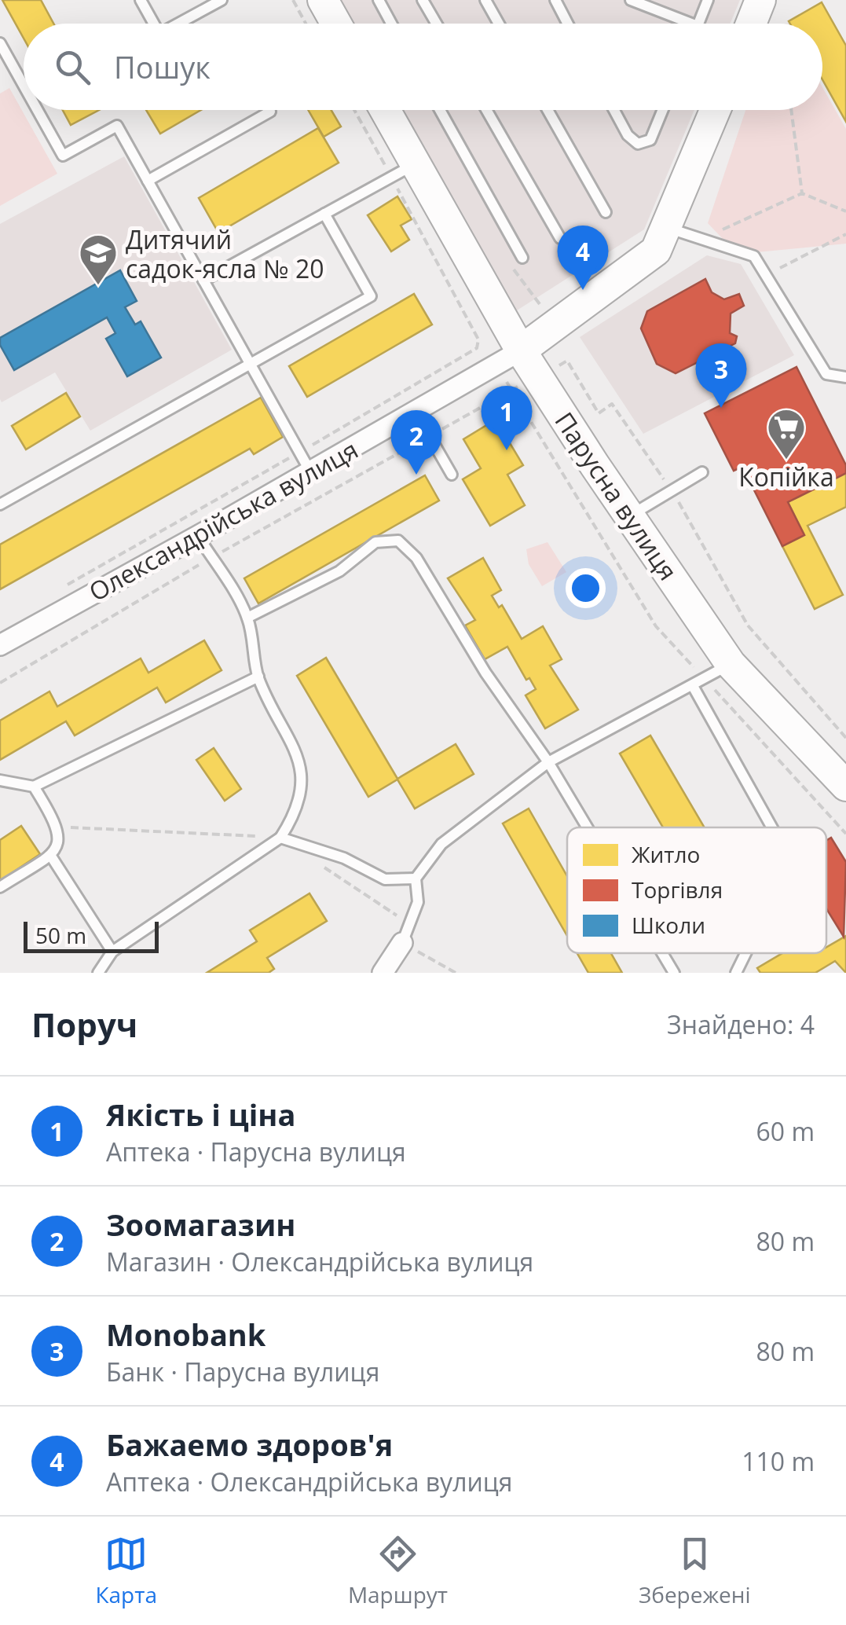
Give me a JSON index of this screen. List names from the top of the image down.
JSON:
{
  "streets": {
    "street": ["Парусна вулиця", "Олександрійська вулиця"]
  },
  "crossings": [
    ["Парусна вулиця", "Олександрійська вулиця"]
  ],
  "places": {
    "school or university": ["Дитячий садок-ясла № 20"],
    "supermarket": ["Копійка"]
  },
  "legend": ["Житло", "Торгівля", "Школи"],
  "scale_bar": "50 m",
  "page": {
    "search": "Пошук",
    "pins": [
      "4",
      "3",
      "1",
      "2"
    ],
    "scale": "50 m",
    "heading": ["Поруч", "Знайдено: 4"],
    "list": [
      {
        "mark": "1",
        "name": "Якість і ціна",
        "note": "Аптека · Парусна вулиця",
        "value": "60 m"
      },
      {
        "mark": "2",
        "name": "Зоомагазин",
        "note": "Магазин · Олександрійська вулиця",
        "value": "80 m"
      },
      {
        "mark": "3",
        "name": "Monobank",
        "note": "Банк · Парусна вулиця",
        "value": "80 m"
      },
      {
        "mark": "4",
        "name": "Бажаемо здоров'я",
        "note": "Аптека · Олександрійська вулиця",
        "value": "110 m"
      }
    ],
    "nav": ["Карта", "Маршрут", "Збережені"]
  }
}
